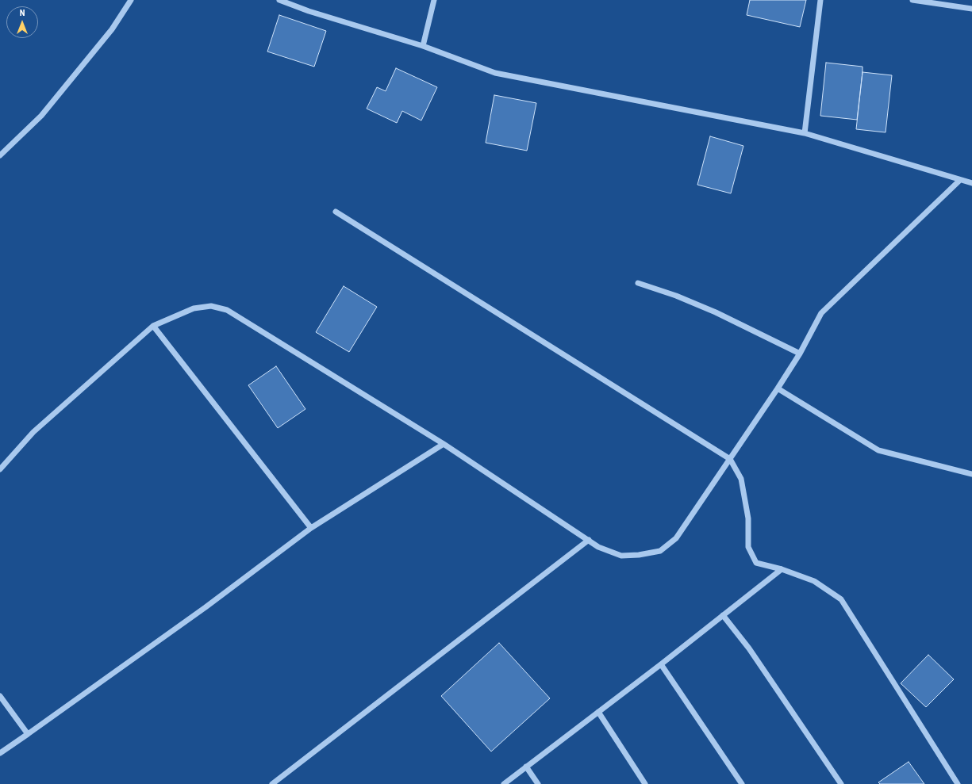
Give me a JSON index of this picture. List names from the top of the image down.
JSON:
{
  "north": "top"
}
